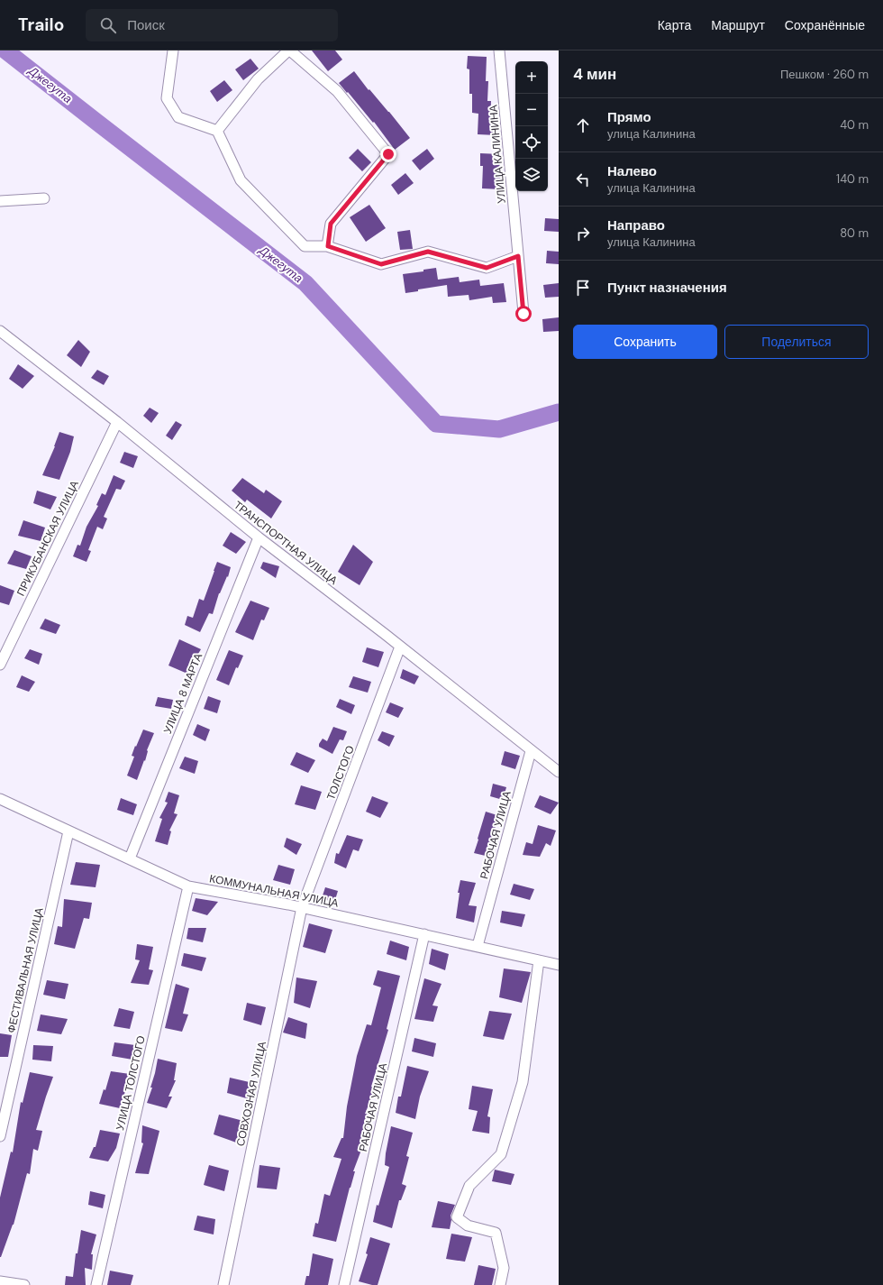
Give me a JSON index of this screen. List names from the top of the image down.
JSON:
{
  "streets": {
    "street": [
      "УЛИЦА КАЛИНИНА",
      "ПРИКУБАНСКАЯ УЛИЦА",
      "ТРАНСПОРТНАЯ УЛИЦА",
      "УЛИЦА 8 МАРТА",
      "ТОЛСТОГО",
      "РАБОЧАЯ УЛИЦА",
      "КОММУНАЛЬНАЯ УЛИЦА",
      "ФЕСТИВАЛЬНАЯ УЛИЦА",
      "УЛИЦА ТОЛСТОГО",
      "СОВХОЗНАЯ УЛИЦА"
    ]
  },
  "crossings": [
    ["ПРИКУБАНСКАЯ УЛИЦА", "ТРАНСПОРТНАЯ УЛИЦА"],
    ["ТРАНСПОРТНАЯ УЛИЦА", "УЛИЦА 8 МАРТА"],
    ["ТРАНСПОРТНАЯ УЛИЦА", "ТОЛСТОГО"],
    ["ТРАНСПОРТНАЯ УЛИЦА", "РАБОЧАЯ УЛИЦА"],
    ["УЛИЦА 8 МАРТА", "КОММУНАЛЬНАЯ УЛИЦА"],
    ["ТОЛСТОГО", "КОММУНАЛЬНАЯ УЛИЦА"],
    ["ТОЛСТОГО", "СОВХОЗНАЯ УЛИЦА"],
    ["РАБОЧАЯ УЛИЦА", "КОММУНАЛЬНАЯ УЛИЦА"],
    ["КОММУНАЛЬНАЯ УЛИЦА", "ФЕСТИВАЛЬНАЯ УЛИЦА"],
    ["КОММУНАЛЬНАЯ УЛИЦА", "УЛИЦА ТОЛСТОГО"],
    ["КОММУНАЛЬНАЯ УЛИЦА", "СОВХОЗНАЯ УЛИЦА"]
  ],
  "water": ["Джегута"],
  "page": {
    "header": "Trailo",
    "search": "Поиск",
    "nav": ["Карта", "Маршрут", "Сохранённые"],
    "heading": ["4 мин", "Пешком · 260 m"],
    "map_buttons": ["+", "−"],
    "list": [
      ["Прямо", "улица Калинина", "40 m"],
      ["Налево", "улица Калинина", "140 m"],
      ["Направо", "улица Калинина", "80 m"],
      "Пункт назначения"
    ],
    "buttons": ["Сохранить", "Поделиться"]
  }
}
